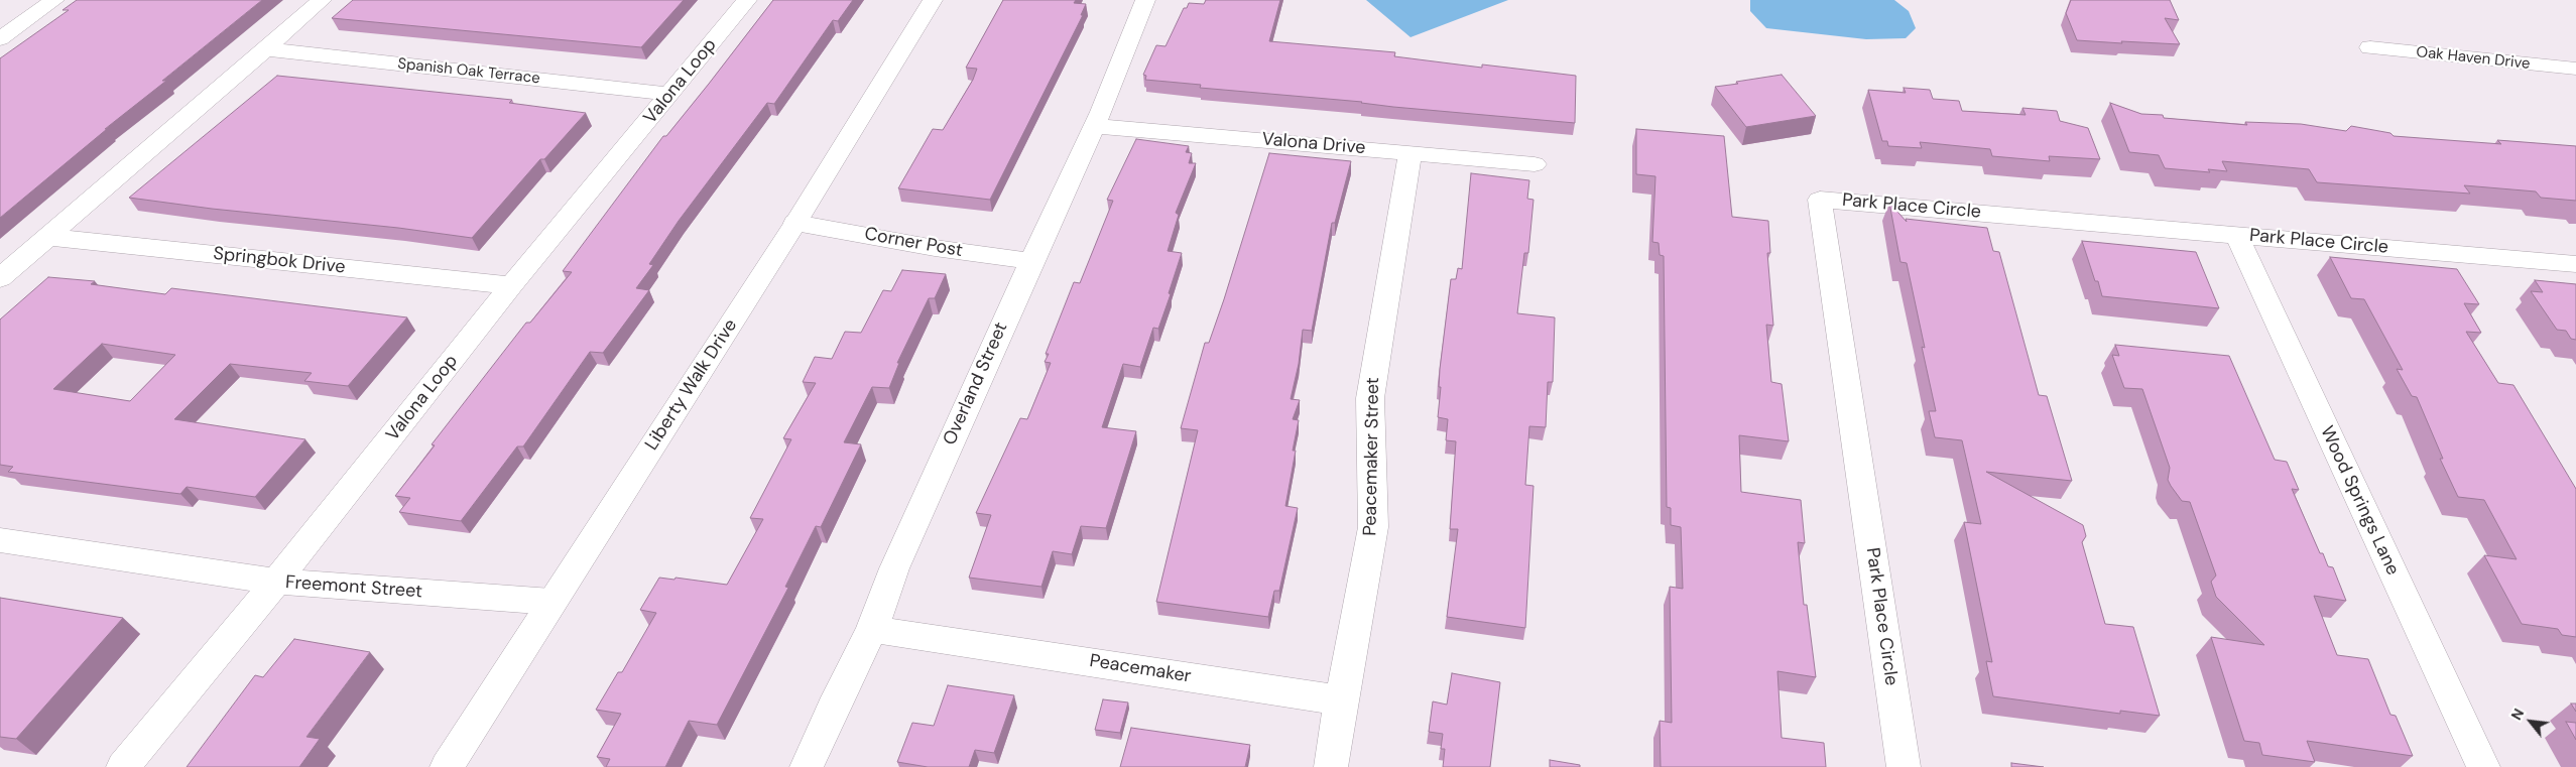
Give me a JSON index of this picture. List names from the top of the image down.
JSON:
{
  "streets": {
    "street": [
      "Oak Haven Drive",
      "Spanish Oak Terrace",
      "Valona Loop",
      "Valona Drive",
      "Park Place Circle",
      "Corner Post",
      "Springbok Drive",
      "Overland Street",
      "Liberty Walk Drive",
      "Peacemaker Street",
      "Wood Springs Lane",
      "Freemont Street",
      "Peacemaker"
    ]
  },
  "crossings": [
    ["Spanish Oak Terrace", "Valona Loop"],
    ["Valona Loop", "Springbok Drive"],
    ["Valona Loop", "Freemont Street"],
    ["Valona Drive", "Overland Street"],
    ["Valona Drive", "Peacemaker Street"],
    ["Park Place Circle", "Wood Springs Lane"],
    ["Corner Post", "Overland Street"],
    ["Corner Post", "Liberty Walk Drive"],
    ["Overland Street", "Peacemaker"],
    ["Liberty Walk Drive", "Freemont Street"],
    ["Peacemaker Street", "Peacemaker"]
  ],
  "north": "top left"
}
